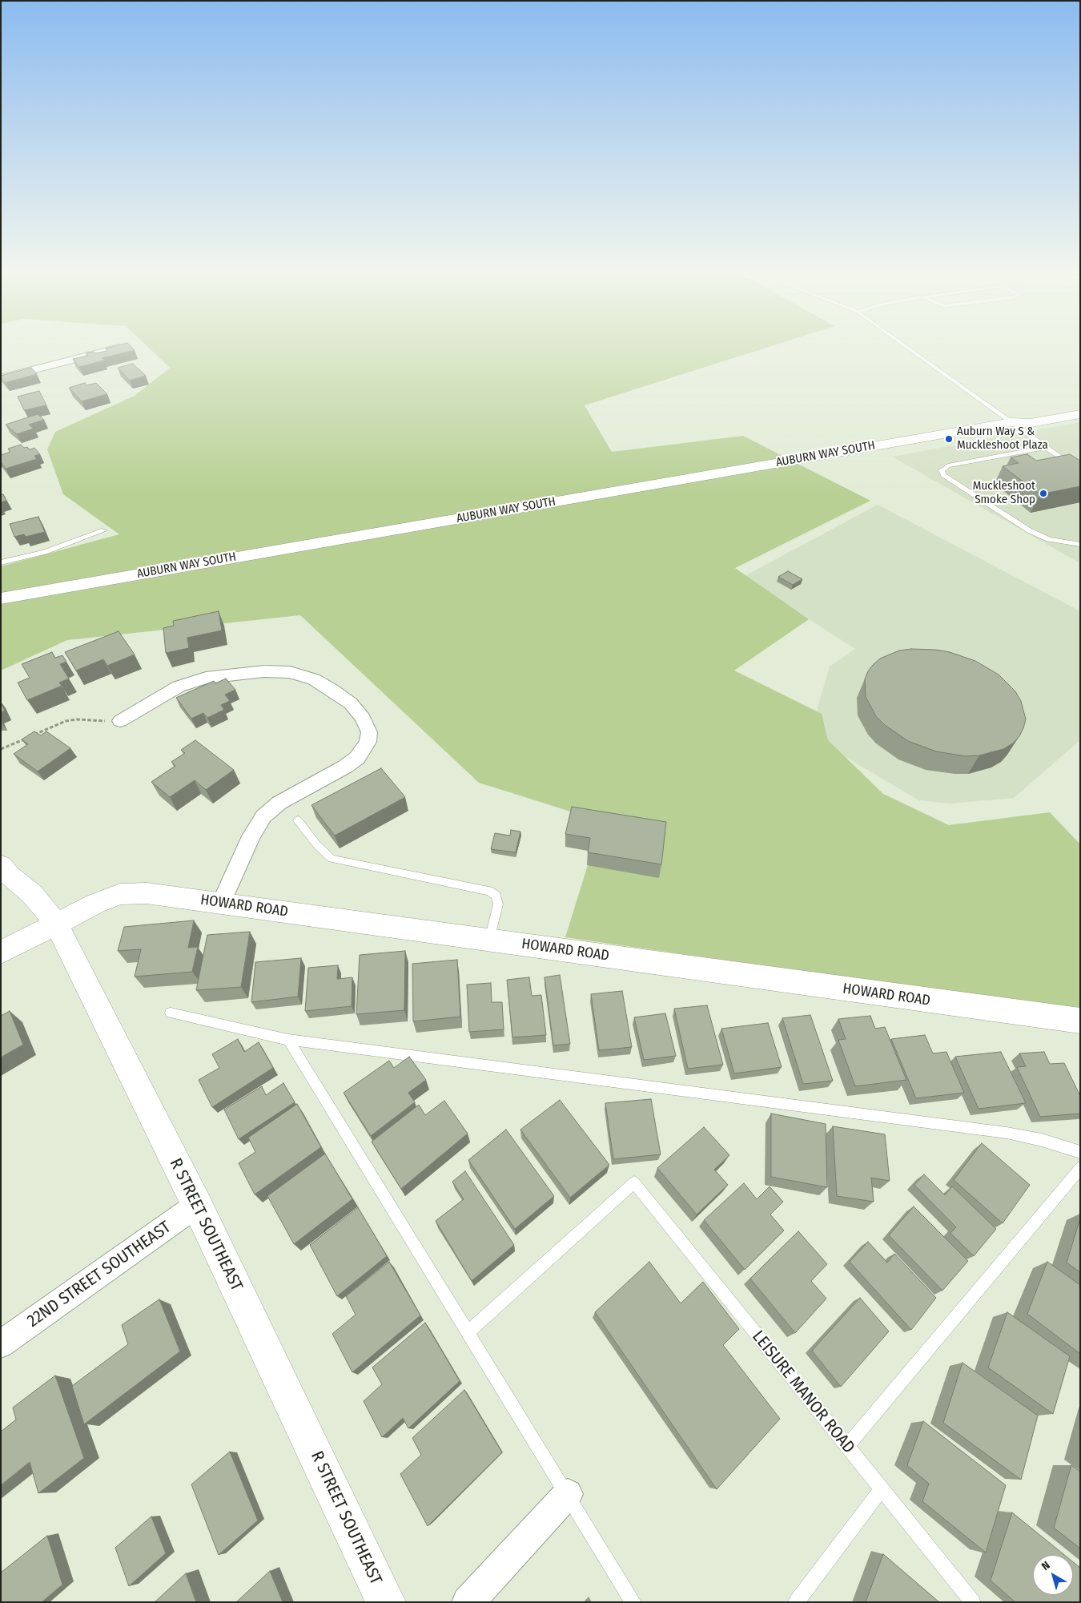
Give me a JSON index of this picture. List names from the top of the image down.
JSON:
{
  "streets": {
    "main road": ["AUBURN WAY SOUTH", "HOWARD ROAD", "R STREET SOUTHEAST"],
    "street": ["22ND STREET SOUTHEAST"],
    "lane": ["LEISURE MANOR ROAD"]
  },
  "crossings": [
    ["HOWARD ROAD", "R STREET SOUTHEAST"],
    ["R STREET SOUTHEAST", "22ND STREET SOUTHEAST"]
  ],
  "places": ["Auburn Way S & Muckleshoot Plaza", "Muckleshoot Smoke Shop"],
  "north": "top left"
}
